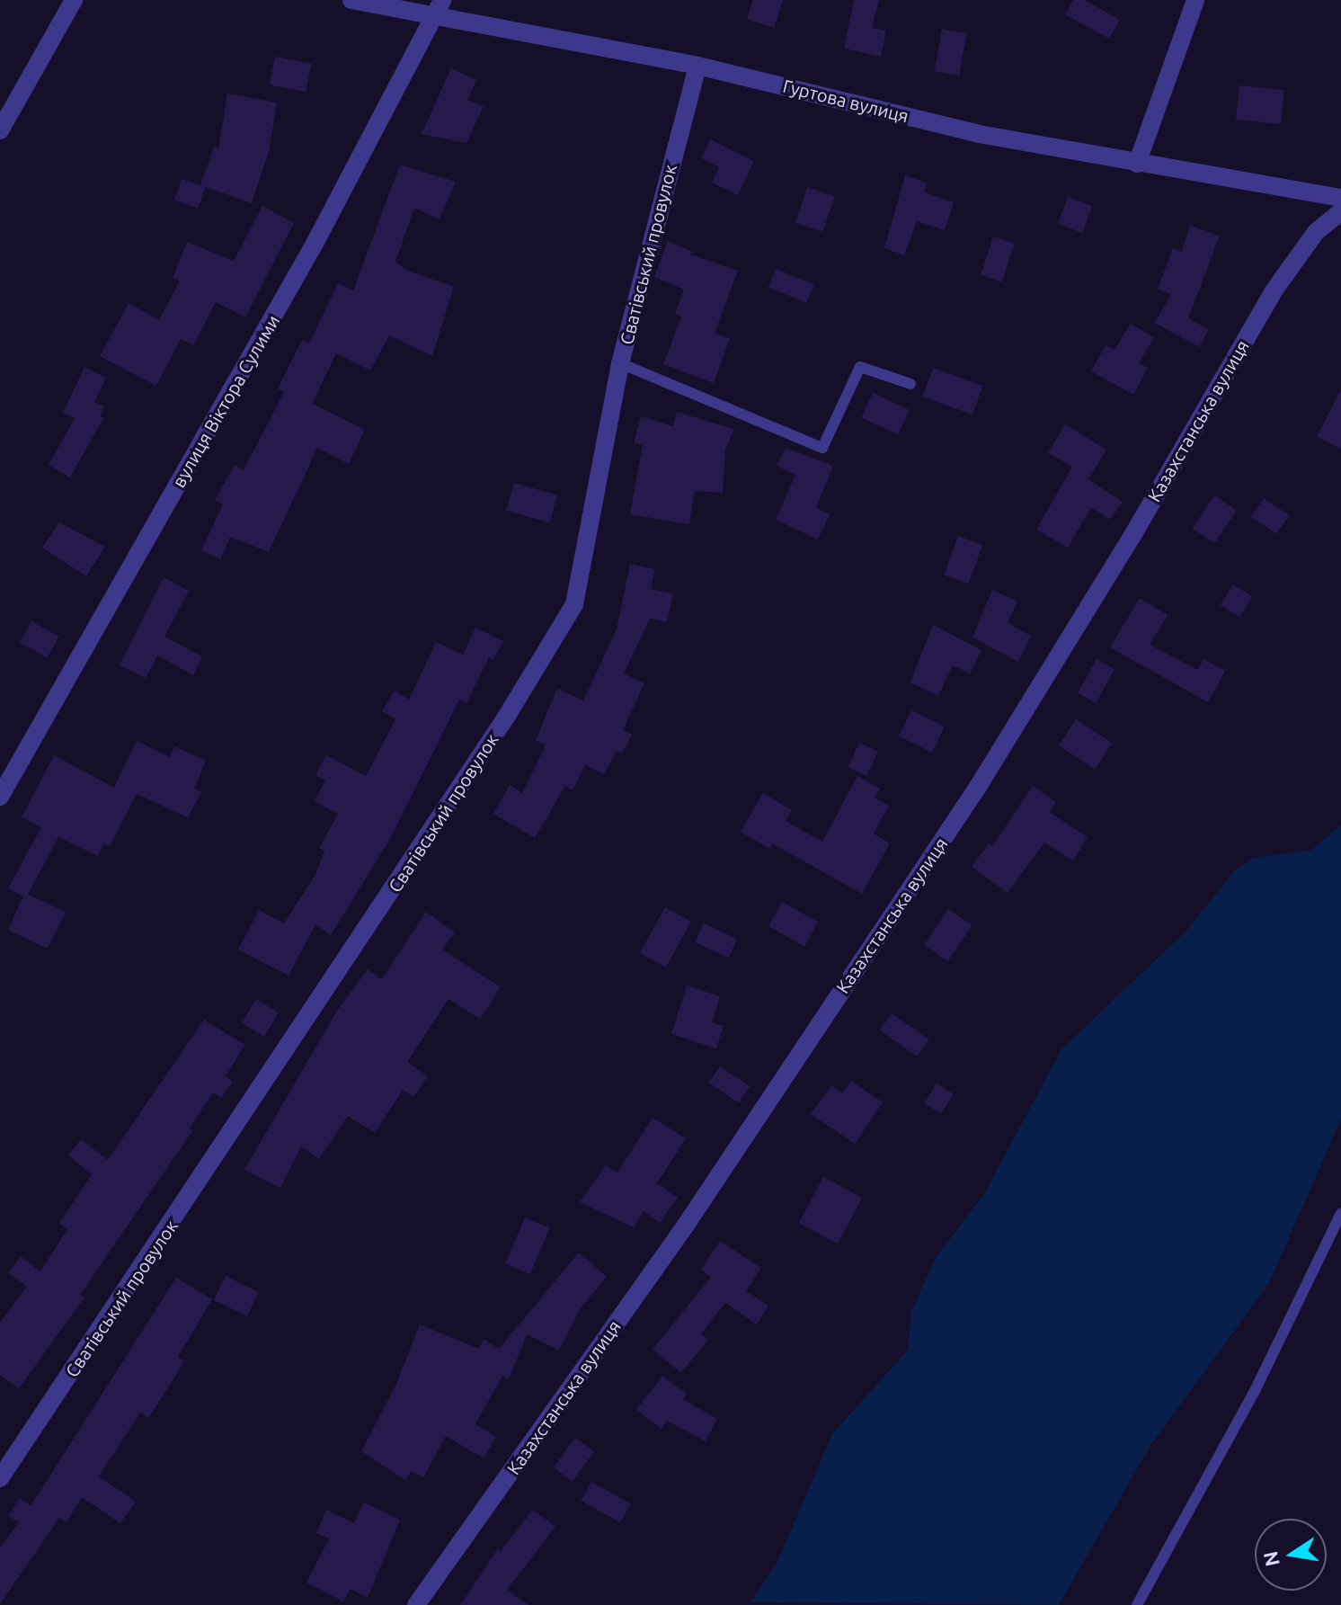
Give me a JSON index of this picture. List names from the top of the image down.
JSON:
{
  "streets": {
    "street": [
      "Гуртова вулиця",
      "Сватівський провулок",
      "вулиця Віктора Сулими",
      "Казахстанська вулиця"
    ]
  },
  "crossings": [
    ["Гуртова вулиця", "Сватівський провулок"],
    ["Гуртова вулиця", "вулиця Віктора Сулими"]
  ],
  "north": "left"
}
